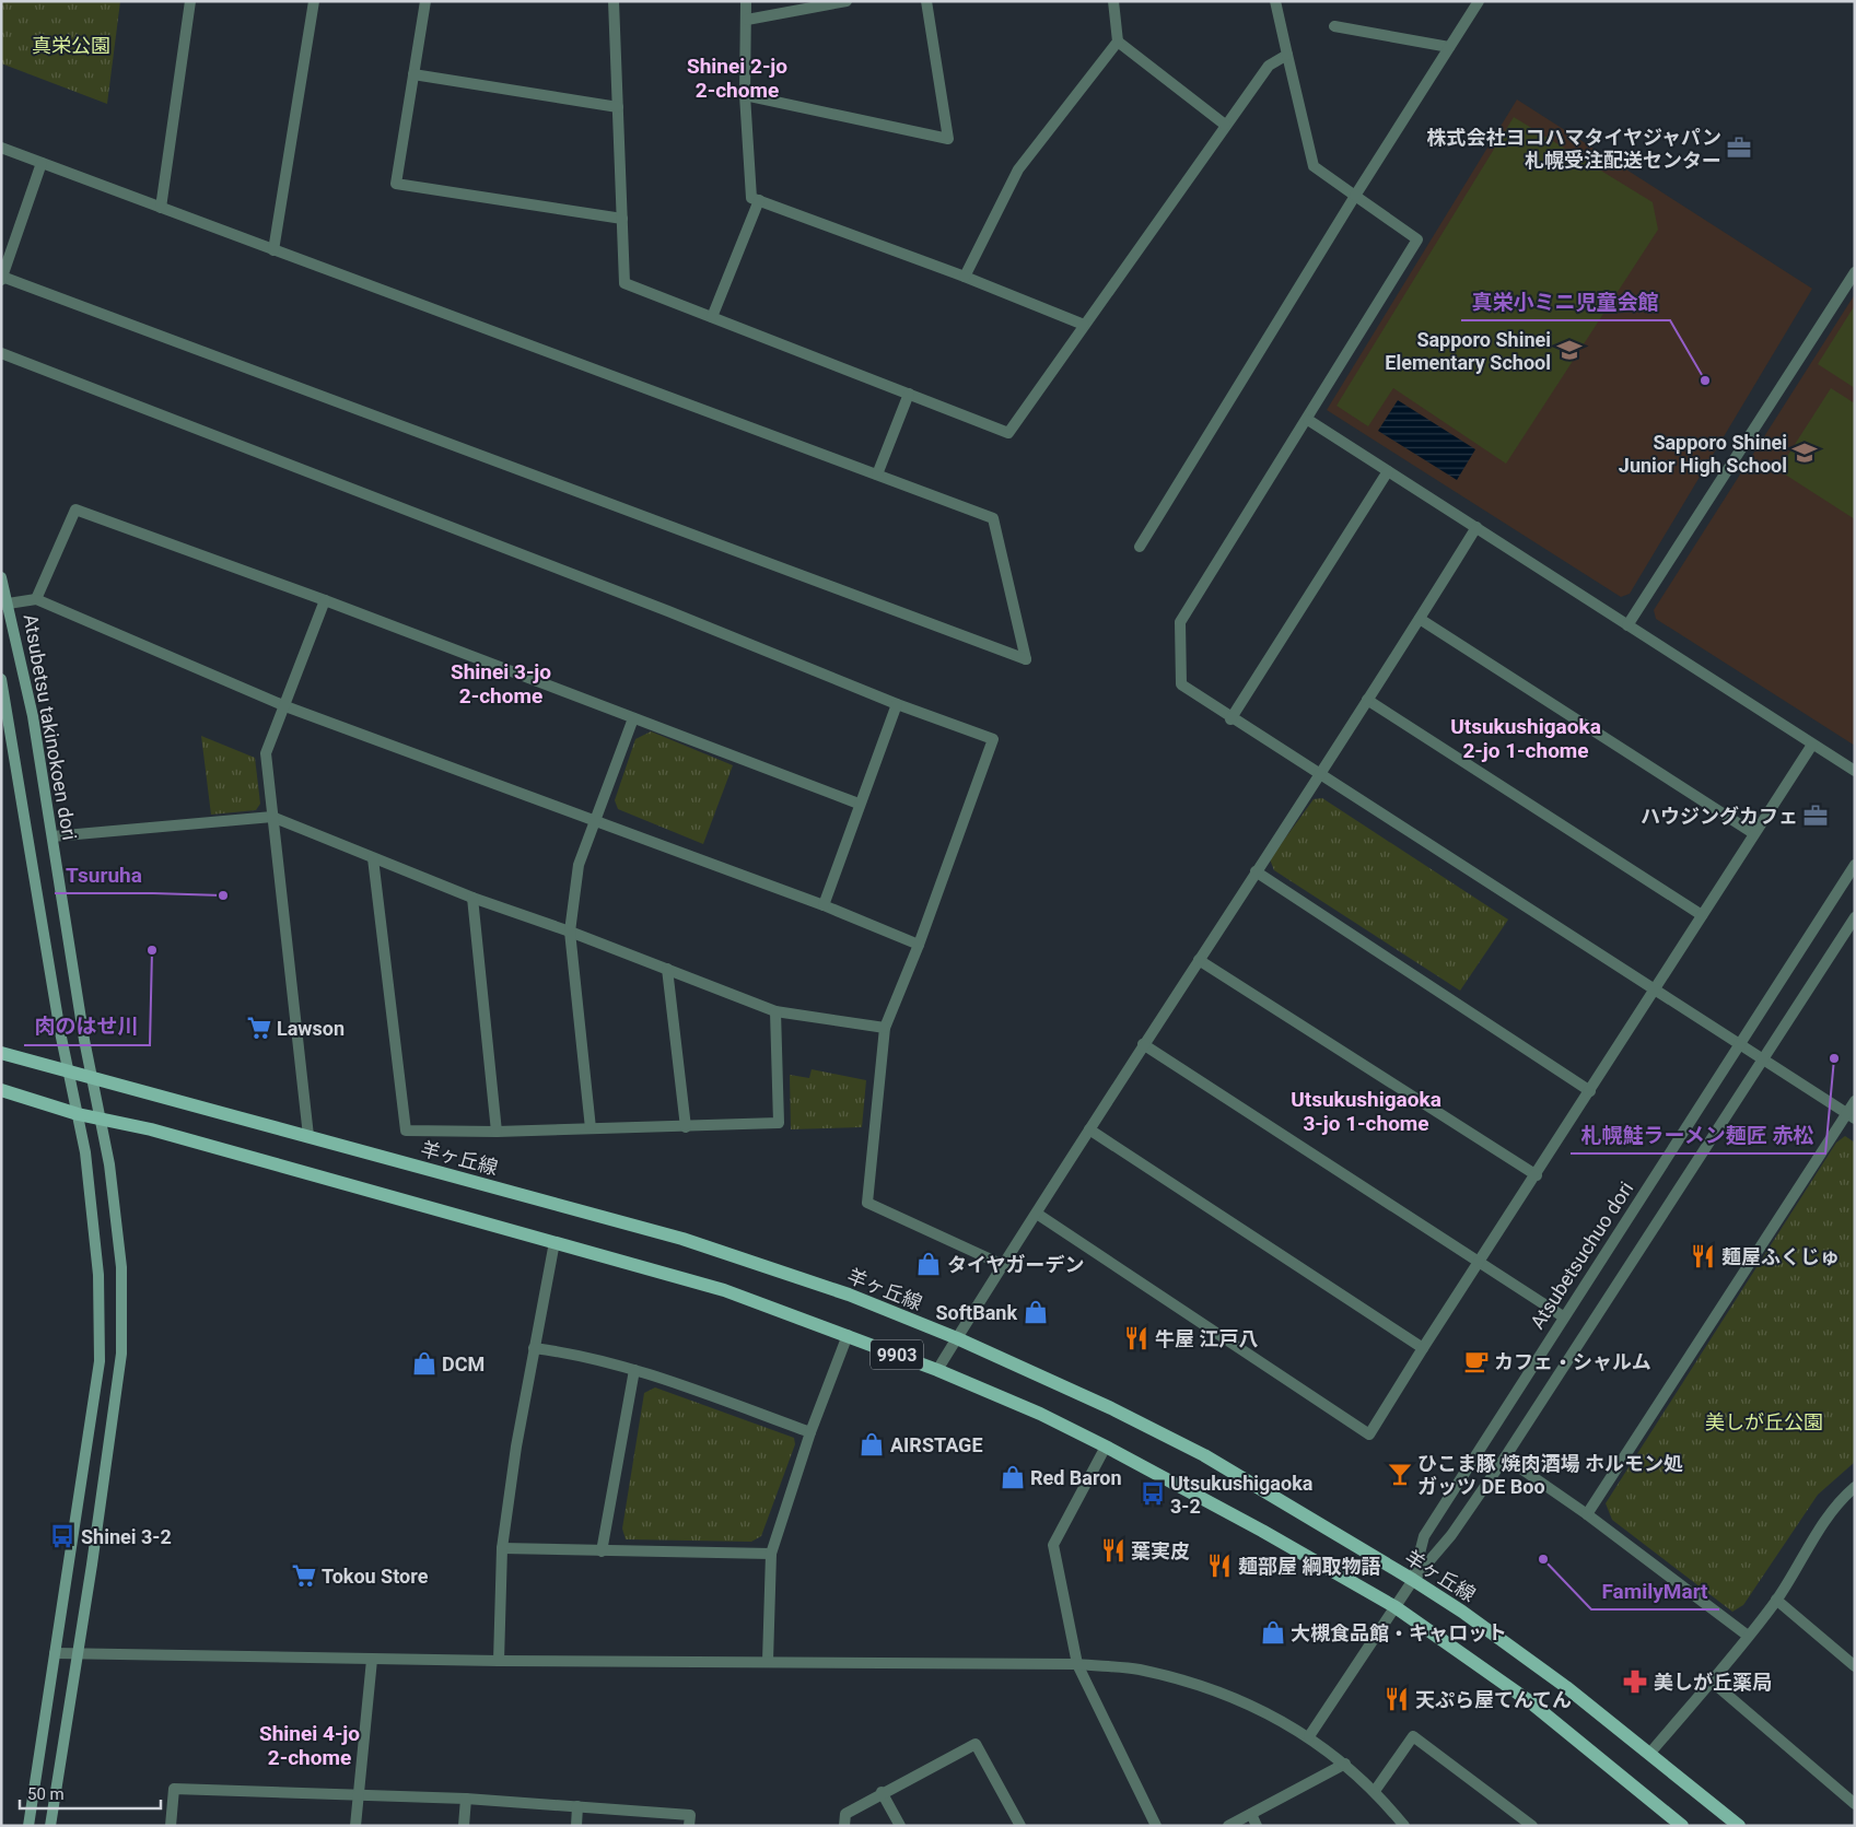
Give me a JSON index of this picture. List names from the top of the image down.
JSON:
{
  "streets": {
    "main road": ["Atsubetsu takinokoen dori", "羊ヶ丘線", "9903"],
    "street": ["Atsubetsuchuo dori"]
  },
  "crossings": [
    ["Atsubetsu takinokoen dori", "羊ヶ丘線"],
    ["Atsubetsu takinokoen dori", "9903"],
    ["羊ヶ丘線", "Atsubetsuchuo dori"]
  ],
  "districts": [
    "Shinei 2-jo 2-chome",
    "Shinei 3-jo 2-chome",
    "Utsukushigaoka 2-jo 1-chome",
    "Utsukushigaoka 3-jo 1-chome",
    "Shinei 4-jo 2-chome"
  ],
  "parks": ["真栄公園", "美しが丘公園"],
  "places": {
    "office": ["株式会社ヨコハマタイヤジャパン 札幌受注配送センター", "ハウジングカフェ"],
    "school or university": ["Sapporo Shinei Elementary School", "Sapporo Shinei Junior High School"],
    "other": [
      "真栄小ミニ児童会館",
      "Tsuruha",
      "肉のはせ川",
      "札幌鮭ラーメン麺匠 赤松",
      "FamilyMart"
    ],
    "supermarket": ["Lawson", "Tokou Store"],
    "restaurant": [
      "麺屋ふくじゅ",
      "牛屋 江戸八",
      "葉実皮",
      "麺部屋 綱取物語",
      "天ぷら屋てんてん"
    ],
    "shop": [
      "タイヤガーデン",
      "SoftBank",
      "DCM",
      "AIRSTAGE",
      "Red Baron",
      "大槻食品館・キャロット"
    ],
    "cafe": ["カフェ・シャルム"],
    "bar": ["ひこま豚 焼肉酒場 ホルモン処 ガッツ DE Boo"],
    "bus stop": ["Utsukushigaoka 3-2", "Shinei 3-2"],
    "pharmacy": ["美しが丘薬局"]
  },
  "scale_bar": "50 m"
}
